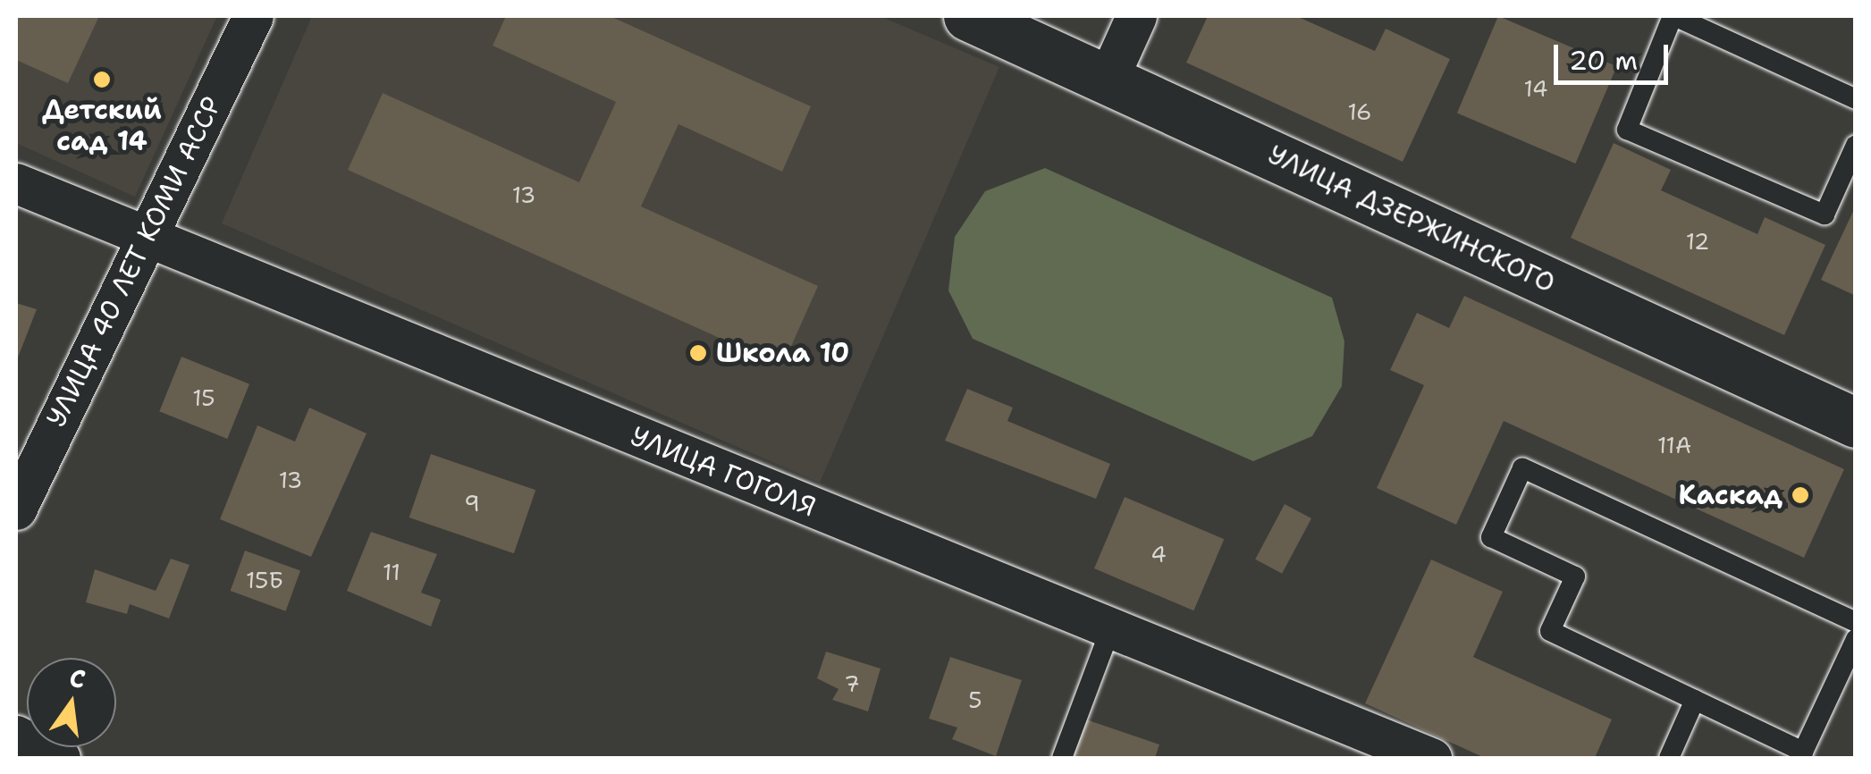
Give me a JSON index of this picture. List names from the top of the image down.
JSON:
{
  "streets": {
    "street": ["УЛИЦА ДЗЕРЖИНСКОГО", "УЛИЦА 40 ЛЕТ КОМИ АССР", "УЛИЦА ГОГОЛЯ"]
  },
  "crossings": [
    ["УЛИЦА 40 ЛЕТ КОМИ АССР", "УЛИЦА ГОГОЛЯ"]
  ],
  "places": ["Детский сад 14", "Школа 10", "Каскад"],
  "house_numbers": [
    "14",
    "16",
    "13",
    "12",
    "15",
    "11А",
    "13",
    "9",
    "4",
    "11",
    "15Б",
    "7",
    "5"
  ],
  "scale_bar": "20 m",
  "north": "top"
}
